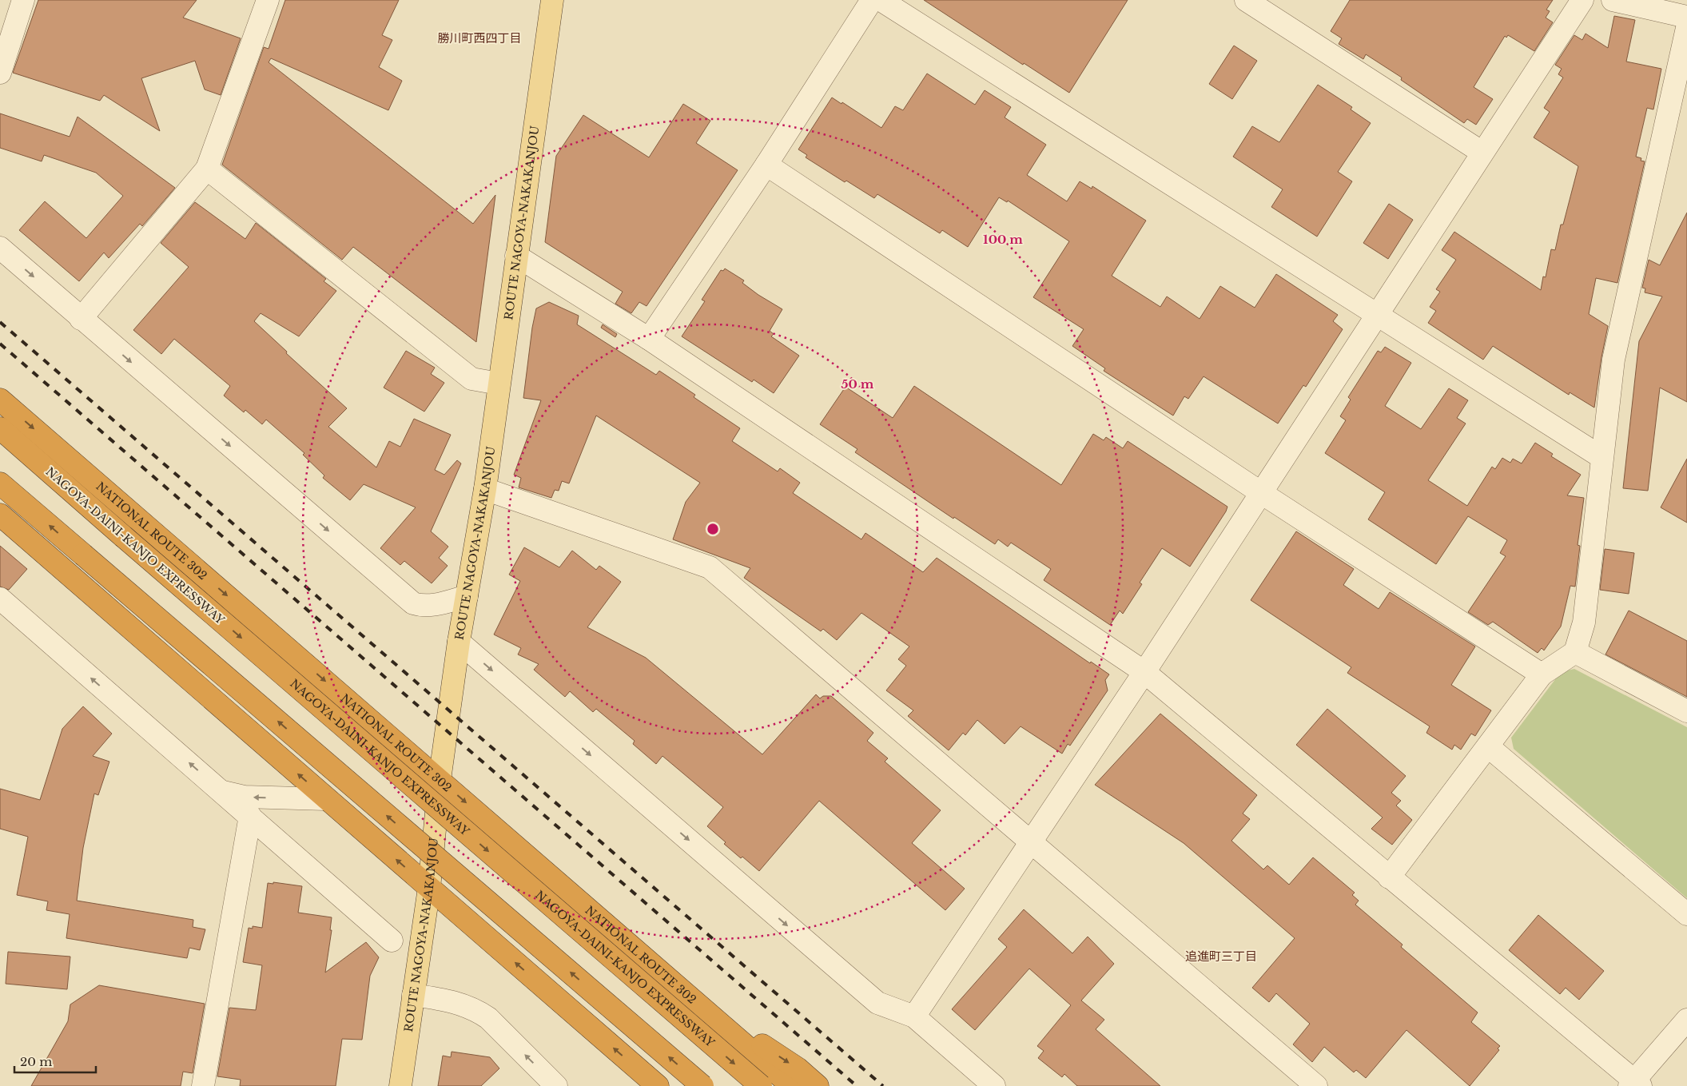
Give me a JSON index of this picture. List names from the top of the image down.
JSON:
{
  "streets": {
    "highway": ["NATIONAL ROUTE 302", "NAGOYA-DAINI-KANJO EXPRESSWAY"],
    "main road": ["ROUTE NAGOYA-NAKAKANJOU"]
  },
  "crossings": [
    ["ROUTE NAGOYA-NAKAKANJOU", "NATIONAL ROUTE 302"]
  ],
  "districts": ["勝川町西四丁目", "追進町三丁目"],
  "scale_bar": "20 m",
  "rings": ["100 m", "50 m"]
}
